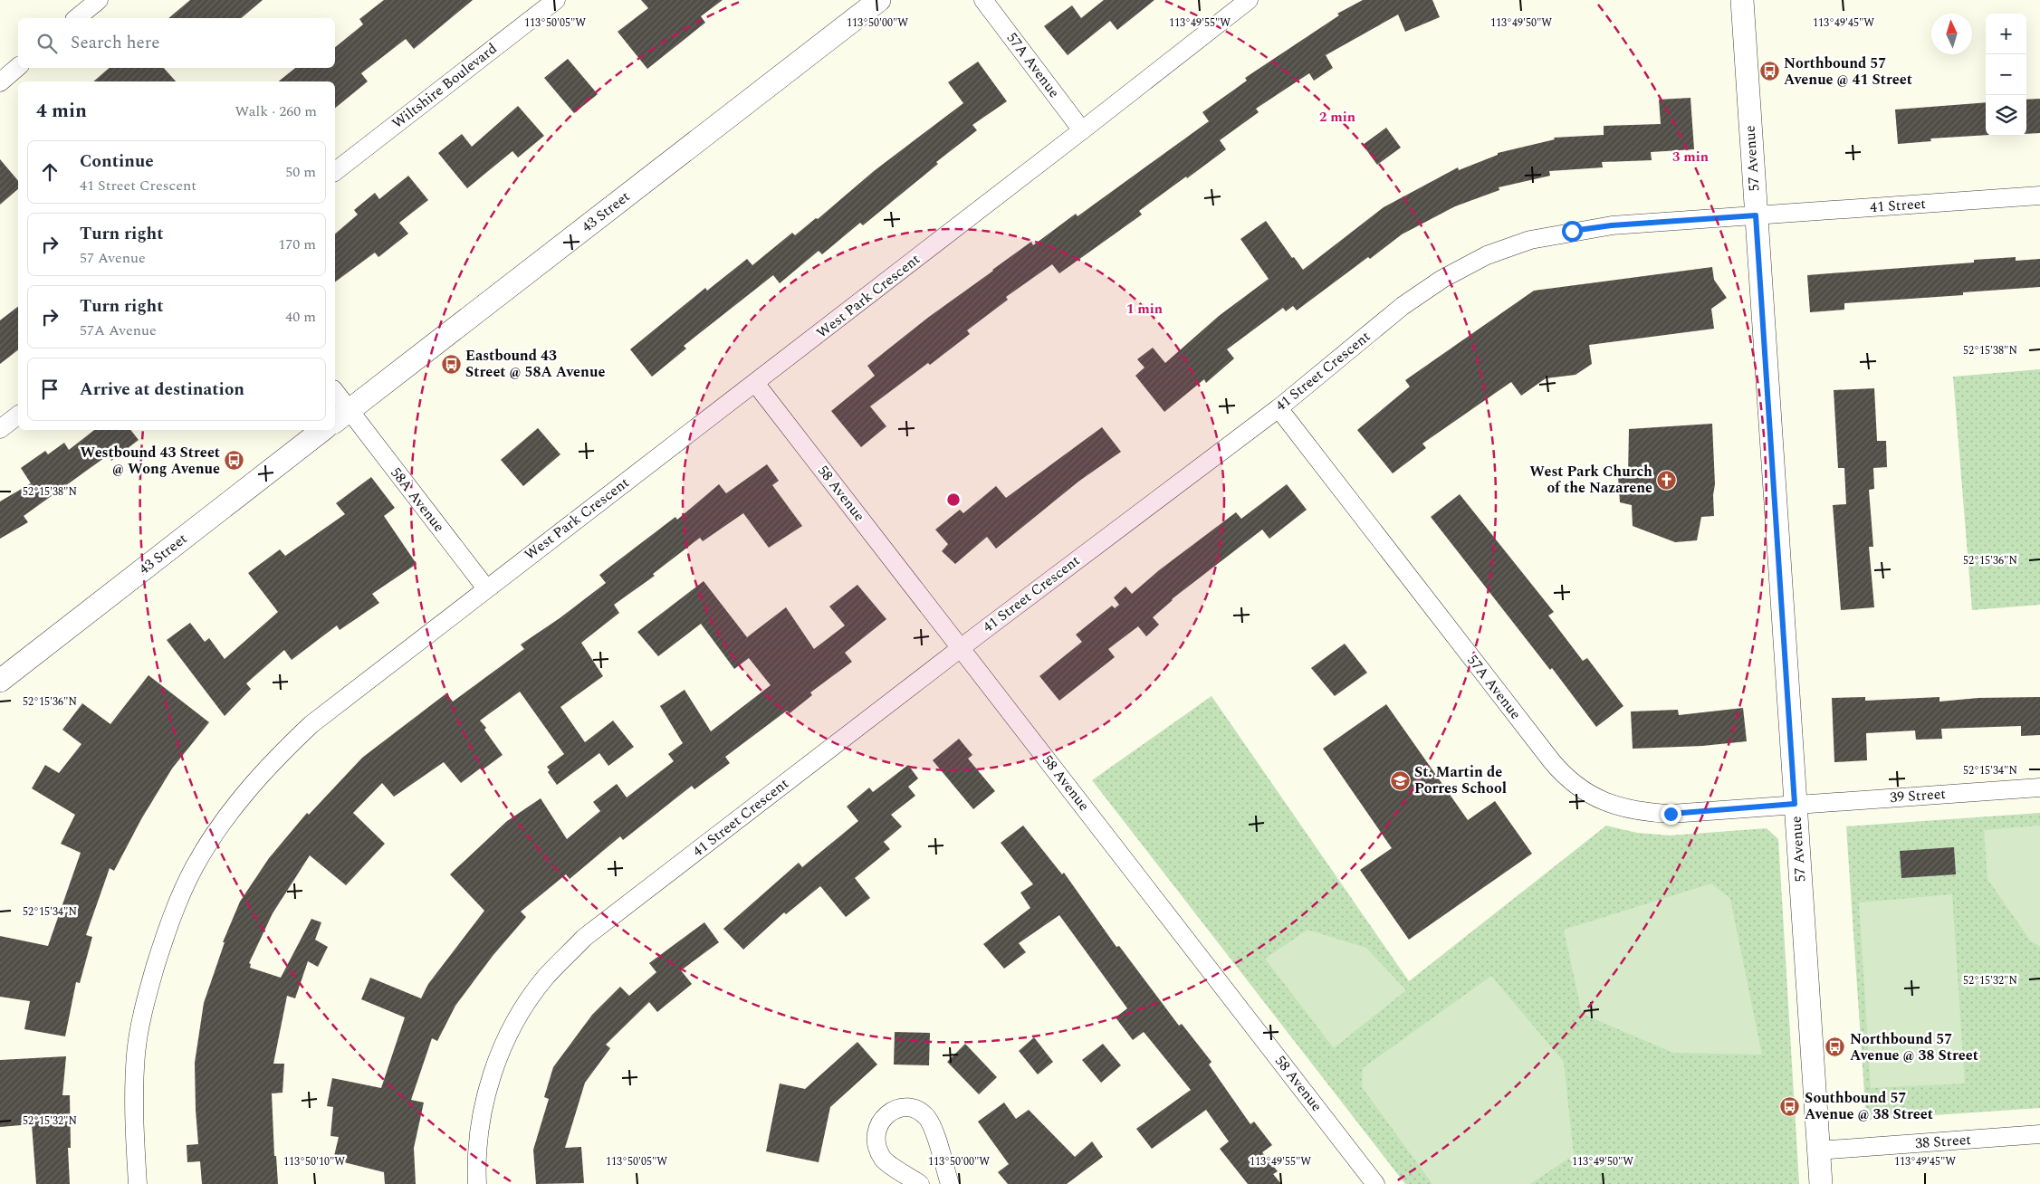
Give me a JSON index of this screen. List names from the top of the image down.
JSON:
{
  "streets": {
    "street": [
      "57A Avenue",
      "Wiltshire Boulevard",
      "57 Avenue",
      "41 Street",
      "43 Street",
      "West Park Crescent",
      "41 Street Crescent",
      "58 Avenue",
      "58A Avenue",
      "39 Street",
      "38 Street"
    ]
  },
  "crossings": [
    ["57A Avenue", "57 Avenue"],
    ["57A Avenue", "West Park Crescent"],
    ["57A Avenue", "41 Street Crescent"],
    ["57A Avenue", "39 Street"],
    ["57 Avenue", "41 Street"],
    ["57 Avenue", "41 Street Crescent"],
    ["57 Avenue", "39 Street"],
    ["57 Avenue", "38 Street"],
    ["41 Street", "41 Street Crescent"],
    ["43 Street", "58A Avenue"],
    ["West Park Crescent", "58 Avenue"],
    ["West Park Crescent", "58A Avenue"],
    ["41 Street Crescent", "58 Avenue"]
  ],
  "places": {
    "bus stop": [
      "Northbound 57 Avenue @ 41 Street",
      "Eastbound 43 Street @ 58A Avenue",
      "Westbound 43 Street @ Wong Avenue",
      "Northbound 57 Avenue @ 38 Street",
      "Southbound 57 Avenue @ 38 Street"
    ],
    "church": ["West Park Church of the Nazarene"],
    "school or university": ["St. Martin de Porres School"]
  },
  "north": "top",
  "page": {
    "map_buttons": ["+", "−"],
    "search": "Search here",
    "heading": ["4 min", "Walk · 260 m"],
    "list": [
      ["Continue", "41 Street Crescent", "50 m"],
      ["Turn right", "57 Avenue", "170 m"],
      ["Turn right", "57A Avenue", "40 m"],
      "Arrive at destination"
    ]
  },
  "coordinates": [
    "113°50'05\"W",
    "113°50'00\"W",
    "113°49'55\"W",
    "113°49'50\"W",
    "113°49'45\"W",
    "52°15'38\"N",
    "52°15'36\"N",
    "52°15'34\"N",
    "52°15'32\"N",
    "113°50'10\"W"
  ],
  "rings": ["2 min", "3 min", "1 min"]
}
